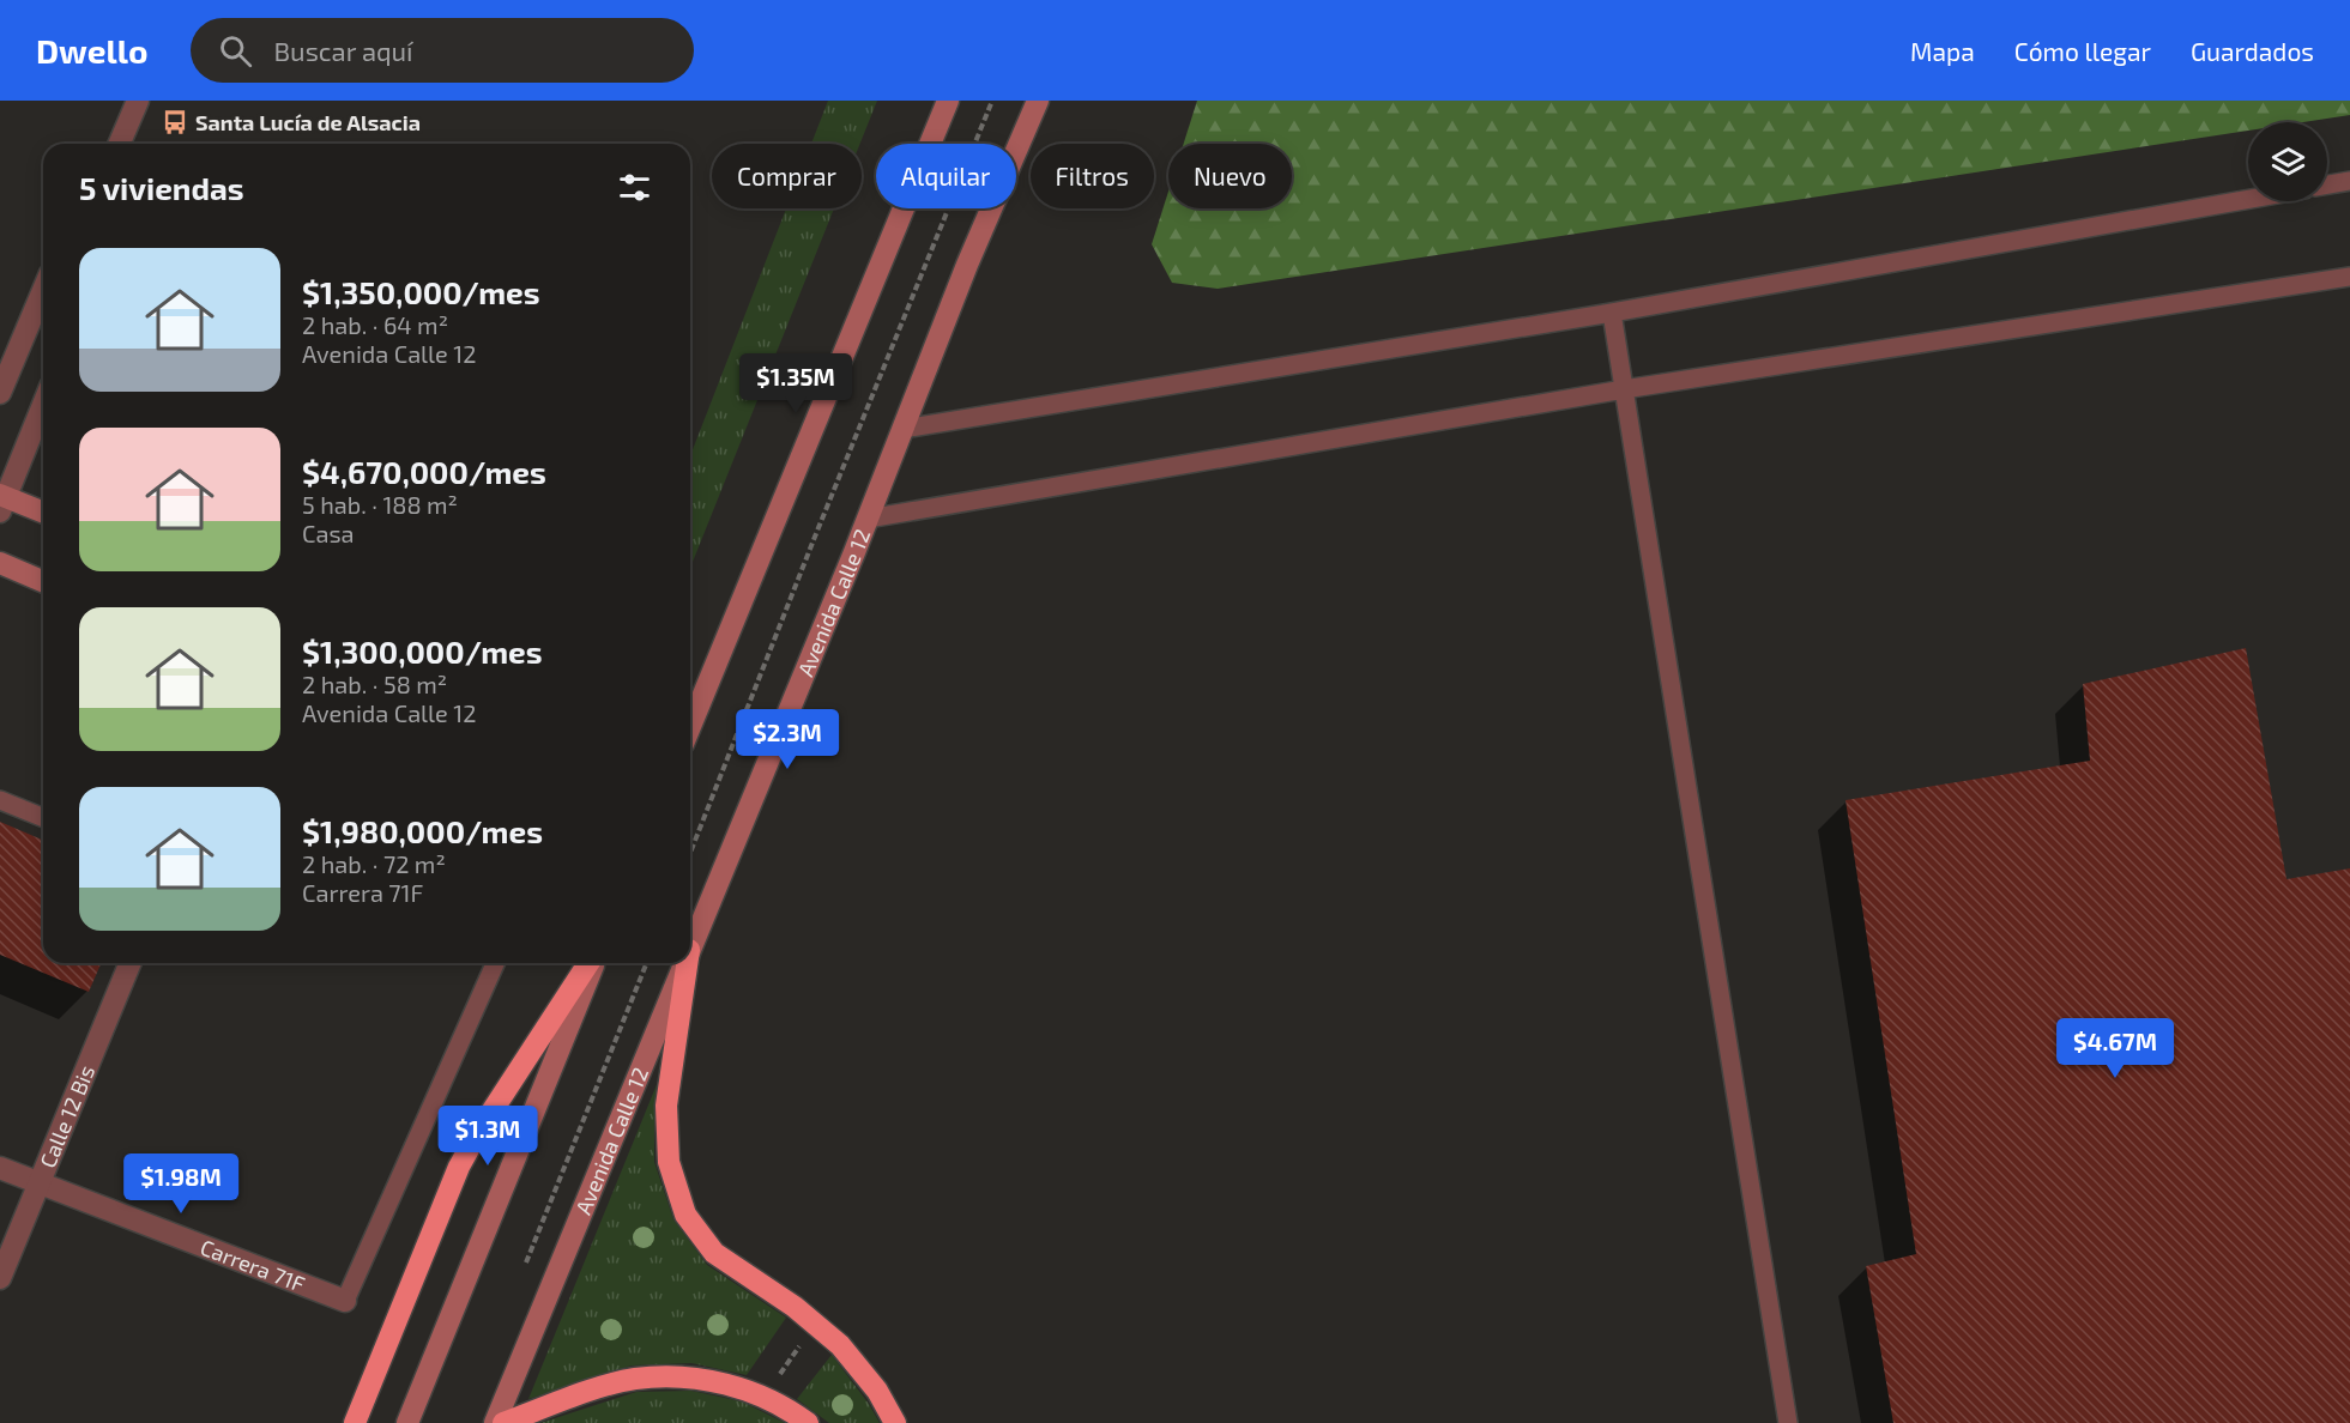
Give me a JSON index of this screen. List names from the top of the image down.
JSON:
{
  "streets": {
    "main road": ["Avenida Calle 12"],
    "street": ["Calle 12 Bis", "Carrera 71F"]
  },
  "crossings": [
    ["Calle 12 Bis", "Carrera 71F"]
  ],
  "places": {
    "bus stop": ["Santa Lucía de Alsacia"]
  },
  "page": {
    "header": "Dwello",
    "search": "Buscar aquí",
    "nav": ["Mapa", "Cómo llegar", "Guardados"],
    "chip": [
      "Comprar",
      "Alquilar",
      "Filtros",
      "Nuevo"
    ],
    "heading": "5 viviendas",
    "list": [
      {
        "name": "$1,350,000/mes",
        "note": "2 hab. · 64 m² · Avenida Calle 12"
      },
      {
        "name": "$4,670,000/mes",
        "note": "5 hab. · 188 m² · Casa"
      },
      {
        "name": "$1,300,000/mes",
        "note": "2 hab. · 58 m² · Avenida Calle 12"
      },
      {
        "name": "$1,980,000/mes",
        "note": "2 hab. · 72 m² · Carrera 71F"
      }
    ],
    "price": [
      "$1.35M",
      "$2.3M",
      "$4.67M",
      "$1.3M",
      "$1.98M"
    ]
  }
}
